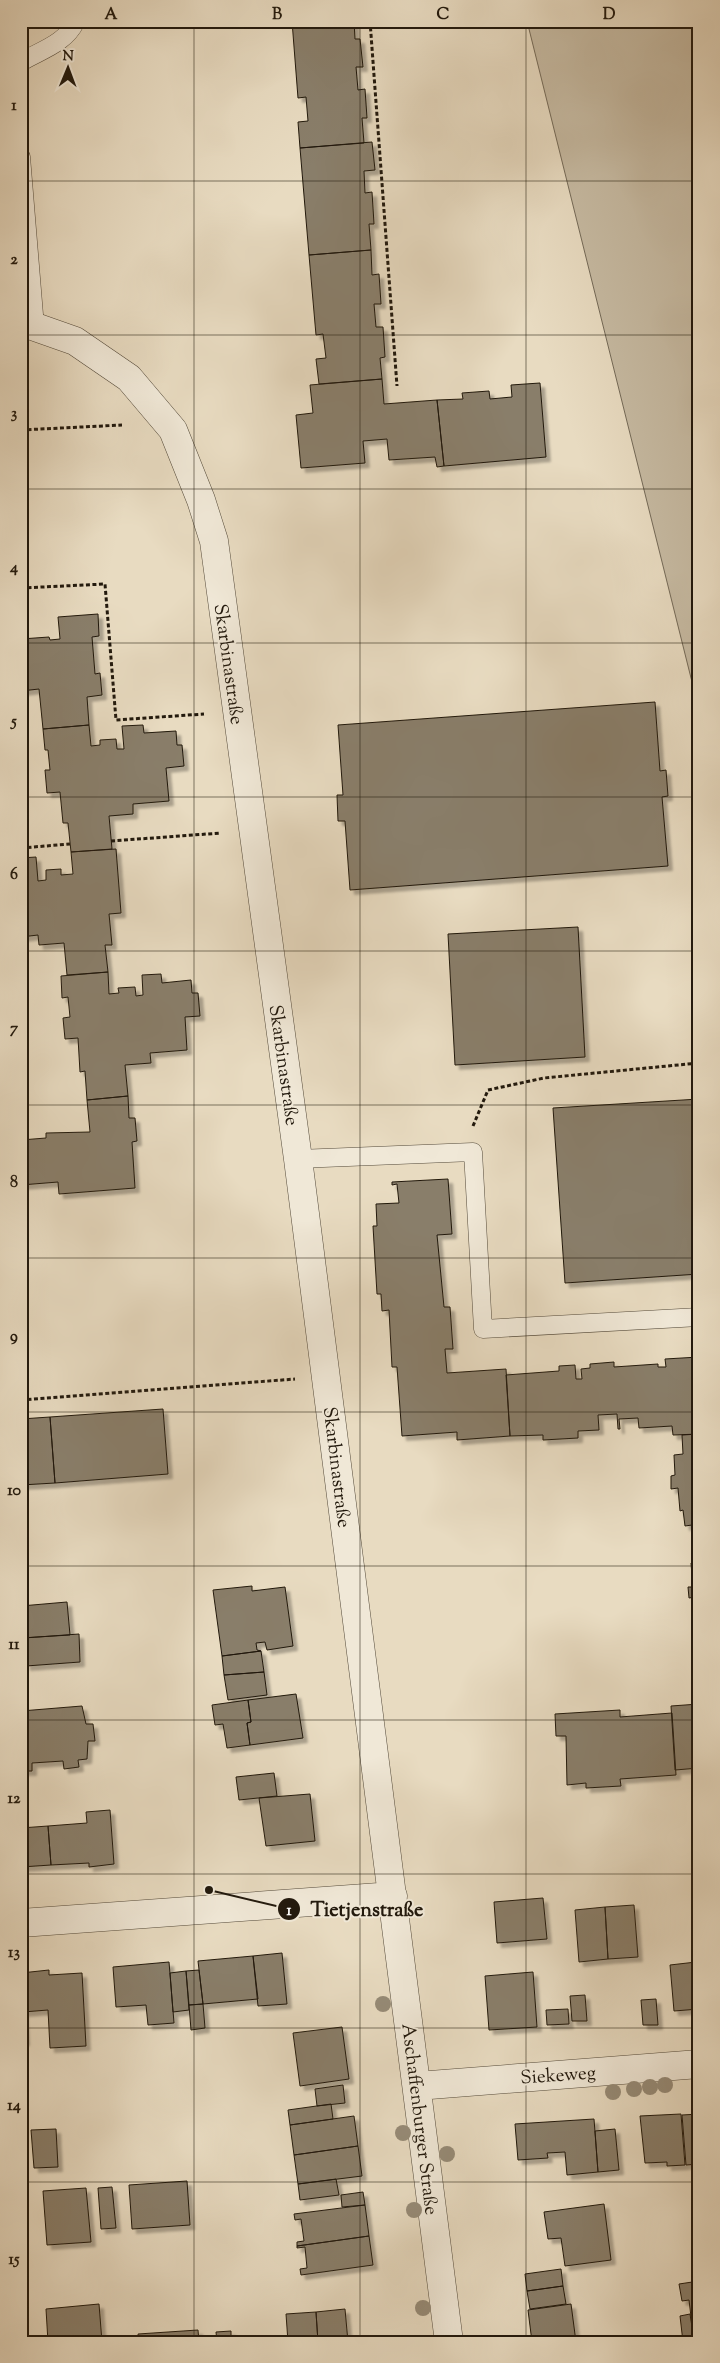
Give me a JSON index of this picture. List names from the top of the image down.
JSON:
{
  "streets": {
    "street": ["Skarbinastraße", "Siekeweg", "Aschaffenburger Straße"]
  },
  "crossings": [
    ["Skarbinastraße", "Aschaffenburger Straße"],
    ["Siekeweg", "Aschaffenburger Straße"]
  ],
  "places": ["Tietjenstraße"],
  "north": "top",
  "grid": {
    "columns": [
      "A",
      "B",
      "C",
      "D"
    ],
    "rows": [
      "1",
      "2",
      "3",
      "4",
      "5",
      "6",
      "7",
      "8",
      "9",
      "10",
      "11",
      "12",
      "13",
      "14",
      "15"
    ]
  }
}
